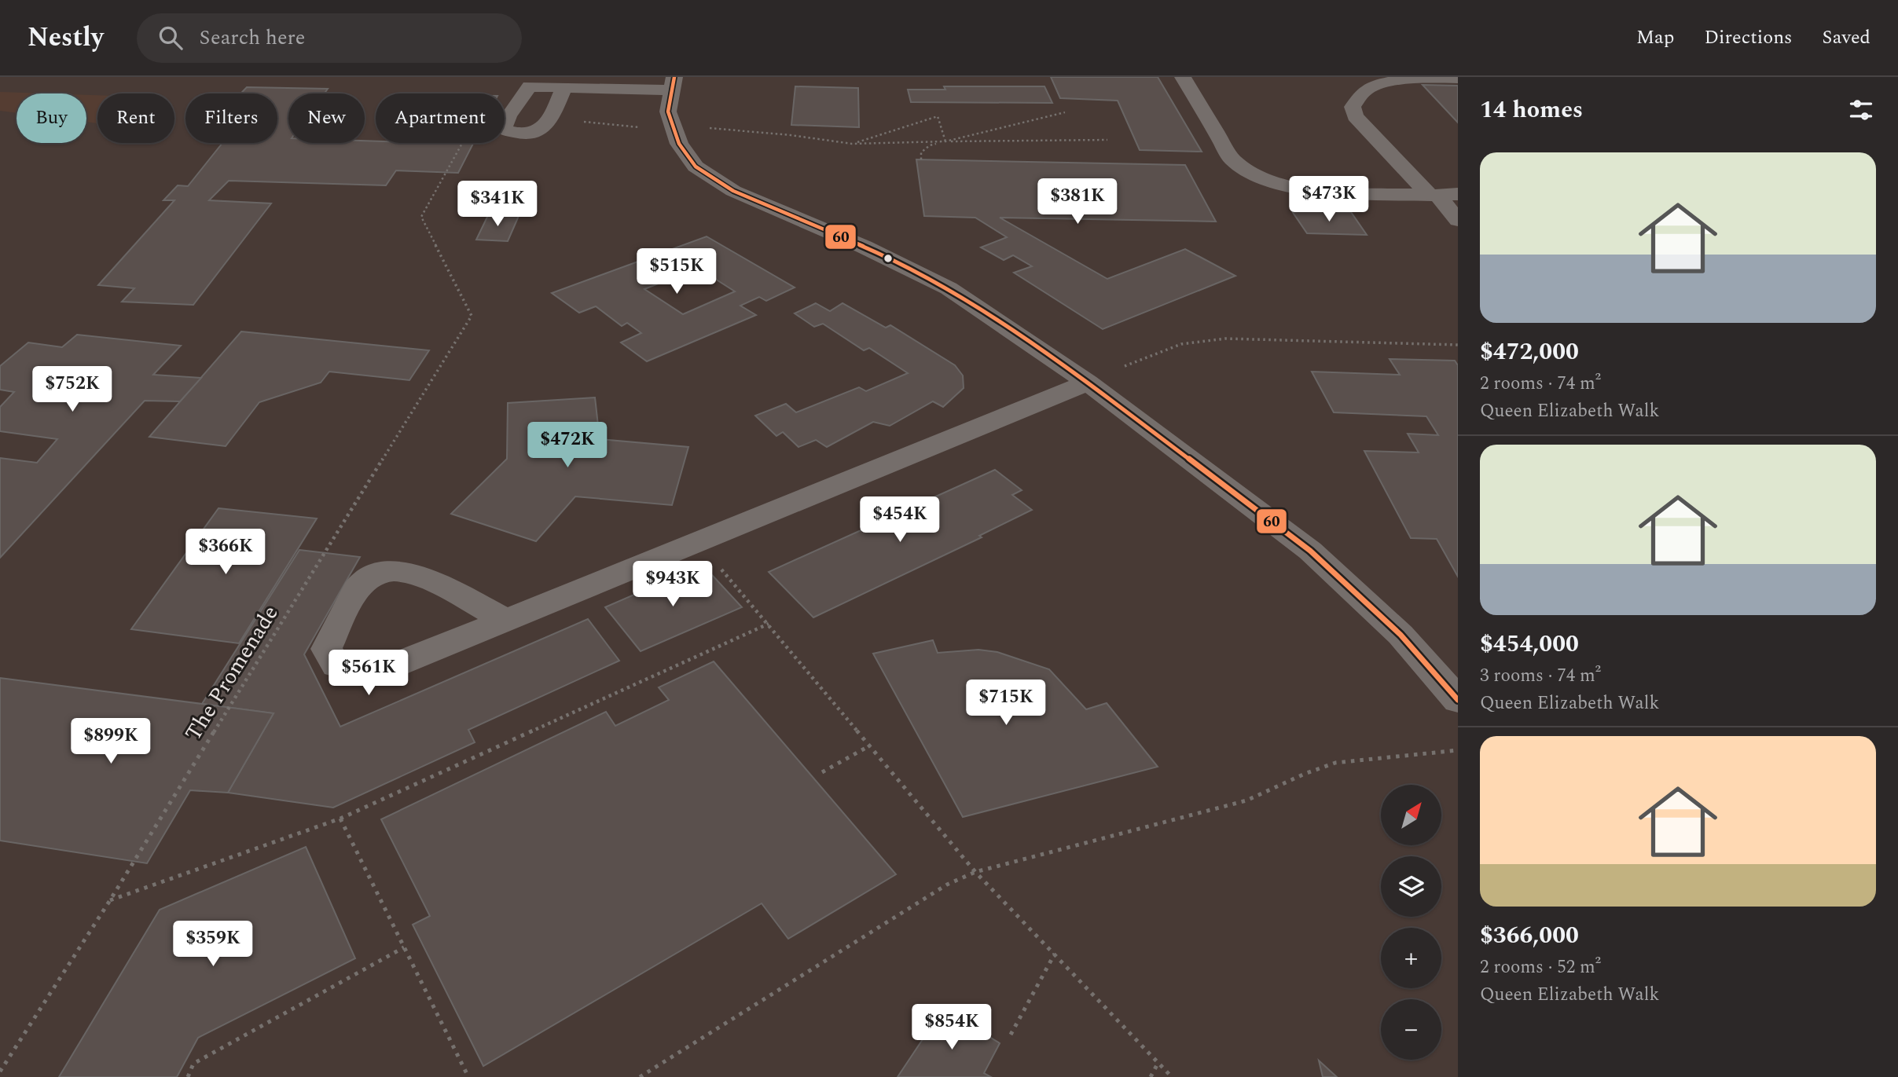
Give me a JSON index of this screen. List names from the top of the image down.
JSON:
{
  "streets": {
    "path": ["The Promenade"]
  },
  "lines": ["transit line 60"],
  "north": "top right",
  "page": {
    "header": "Nestly",
    "search": "Search here",
    "nav": ["Map", "Directions", "Saved"],
    "heading": "14 homes",
    "chip": [
      "Buy",
      "Rent",
      "Filters",
      "New",
      "Apartment"
    ],
    "list": [
      {
        "name": "$472,000",
        "note": "2 rooms · 74 m² · Queen Elizabeth Walk"
      },
      {
        "name": "$454,000",
        "note": "3 rooms · 74 m² · Queen Elizabeth Walk"
      },
      {
        "name": "$366,000",
        "note": "2 rooms · 52 m² · Queen Elizabeth Walk"
      }
    ],
    "price": [
      "$473K",
      "$381K",
      "$341K",
      "$515K",
      "$752K",
      "$472K",
      "$454K",
      "$366K",
      "$943K",
      "$561K",
      "$715K",
      "$899K",
      "$359K",
      "$854K"
    ],
    "map_buttons": ["+", "−"]
  }
}
